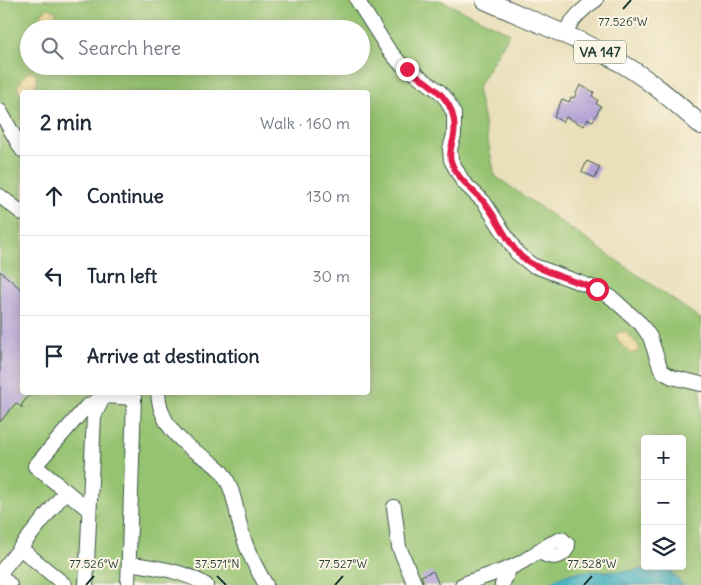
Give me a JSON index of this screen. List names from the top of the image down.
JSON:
{
  "streets": {
    "main road": ["VA 147"]
  },
  "page": {
    "search": "Search here",
    "heading": ["2 min", "Walk · 160 m"],
    "list": [
      ["Continue", "130 m"],
      ["Turn left", "30 m"],
      "Arrive at destination"
    ],
    "map_buttons": ["+", "−"]
  },
  "coordinates": [
    "77.526°W",
    "77.527°W",
    "77.528°W",
    "37.571°N"
  ]
}
